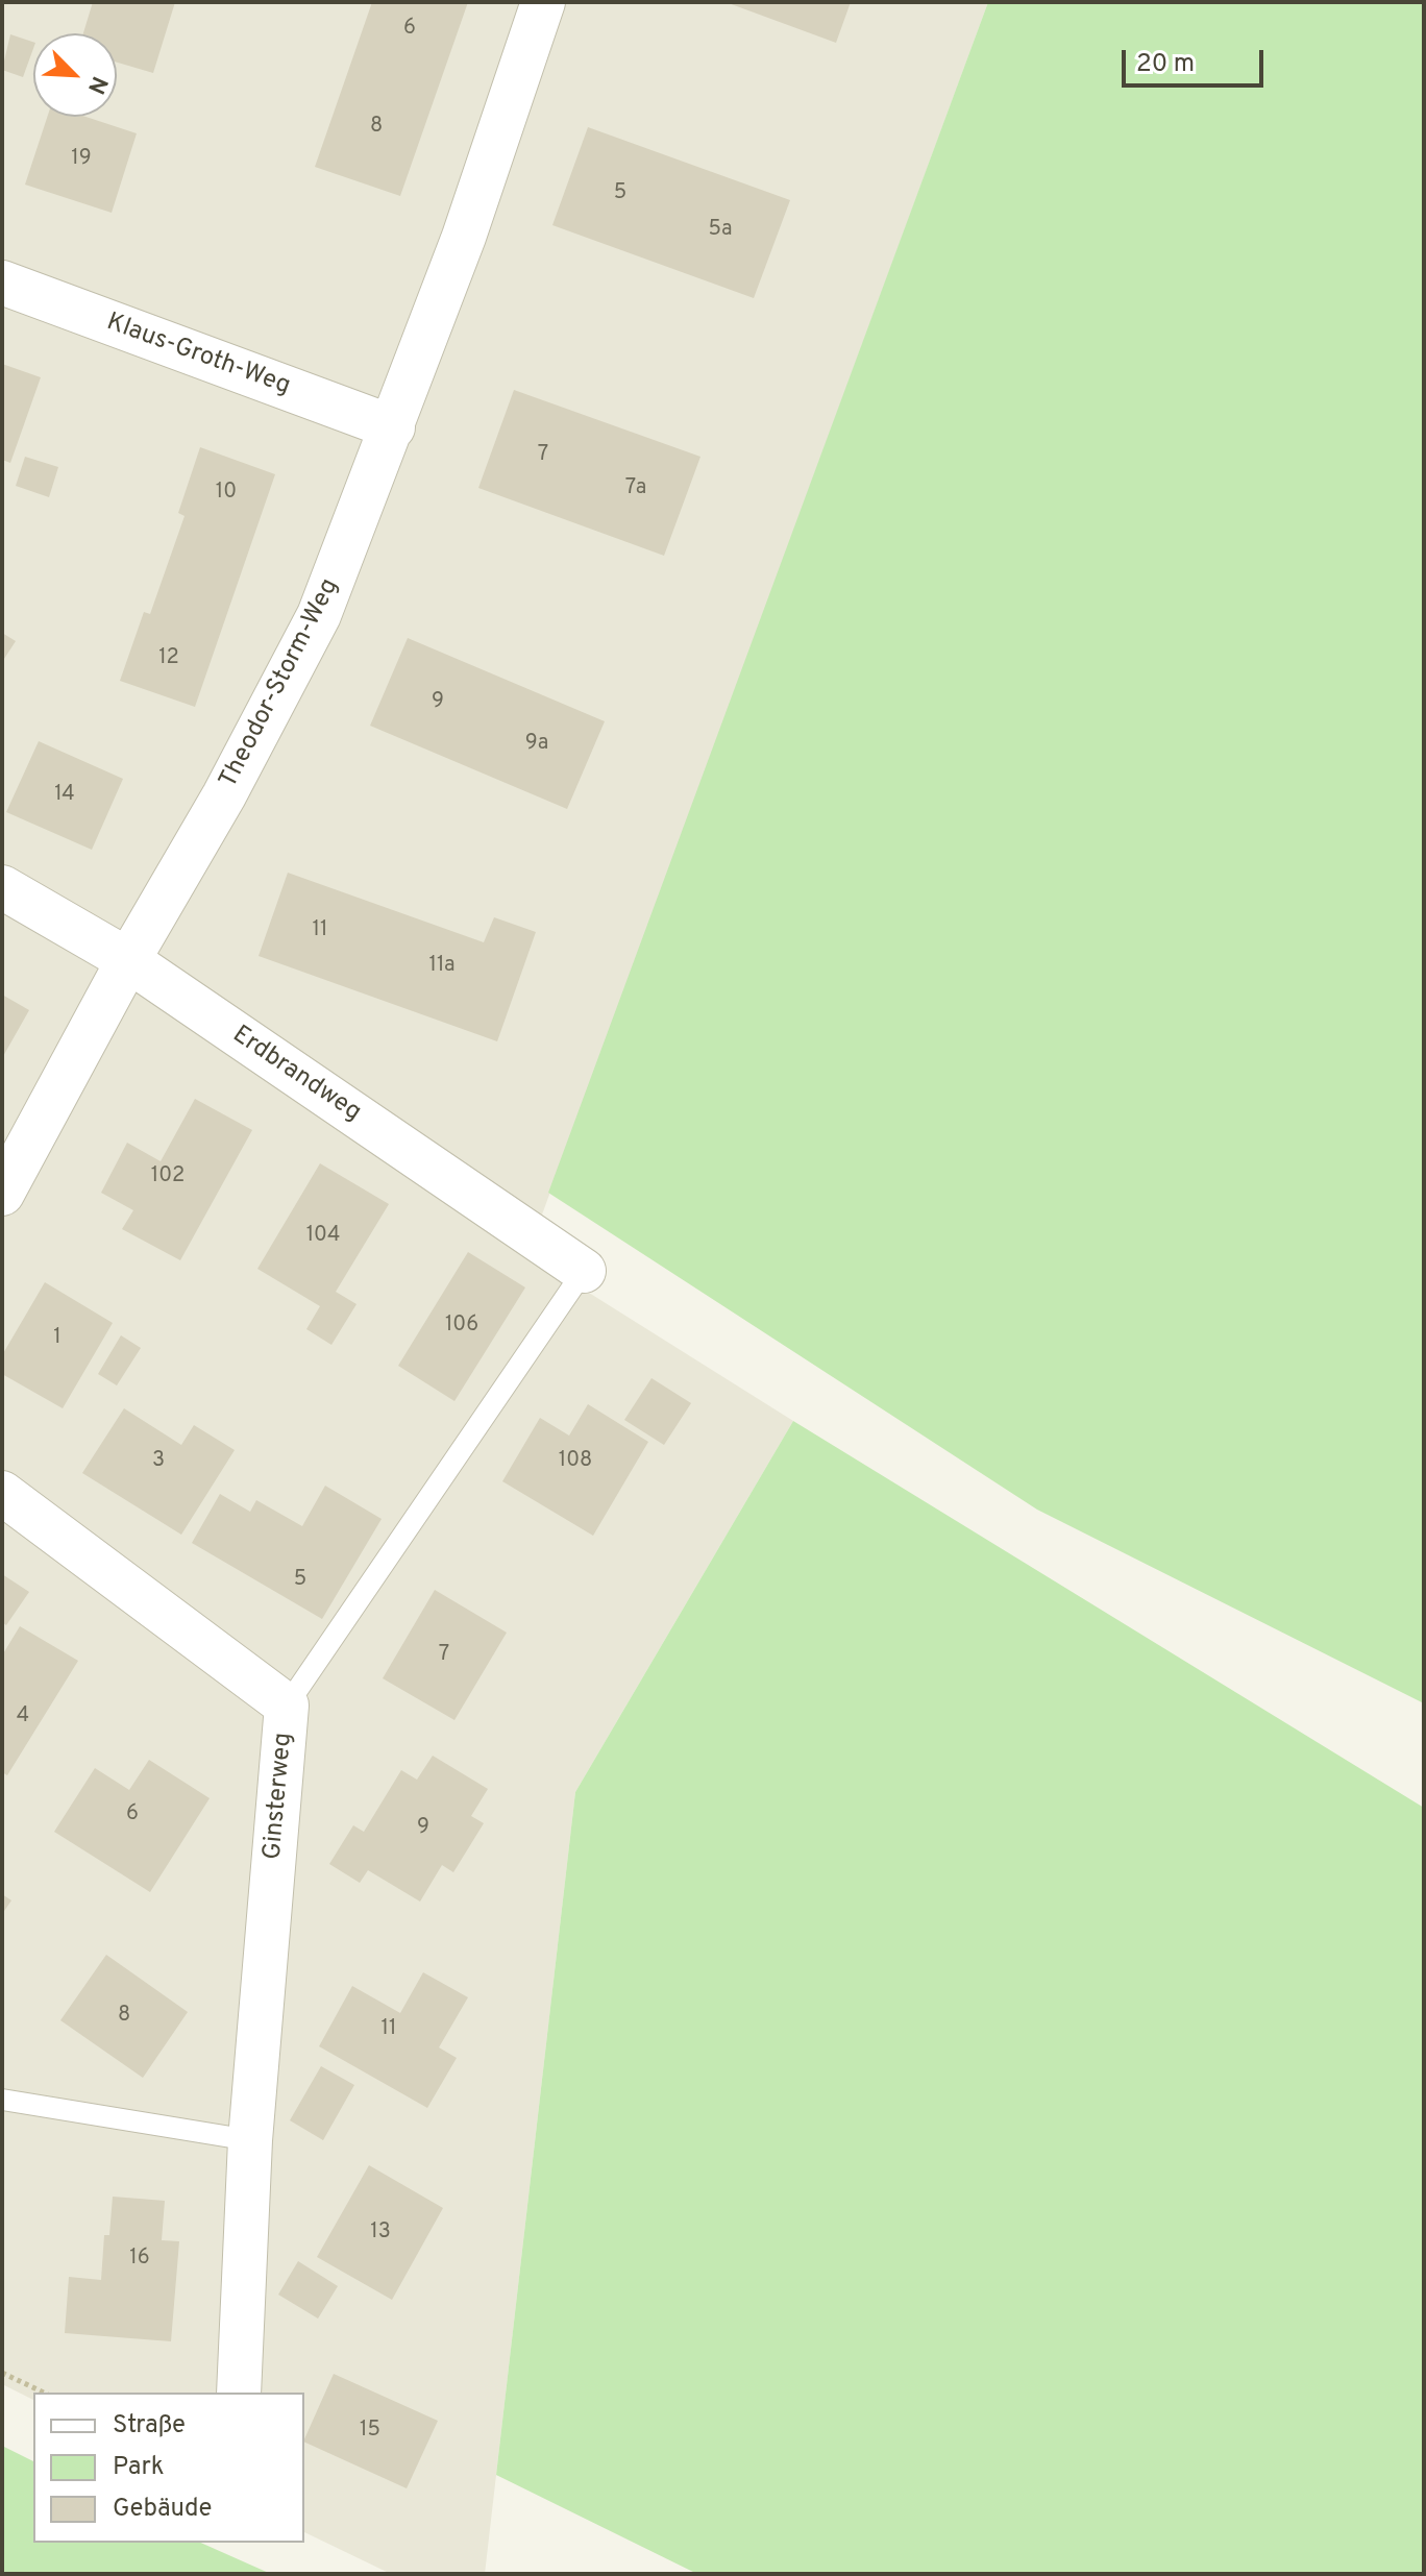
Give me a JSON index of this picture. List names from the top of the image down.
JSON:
{
  "streets": {
    "street": [
      "Klaus-Groth-Weg",
      "Theodor-Storm-Weg",
      "Erdbrandweg",
      "Ginsterweg"
    ]
  },
  "crossings": [
    ["Klaus-Groth-Weg", "Theodor-Storm-Weg"],
    ["Theodor-Storm-Weg", "Erdbrandweg"]
  ],
  "house_numbers": [
    "6",
    "8",
    "19",
    "5",
    "5a",
    "7",
    "7a",
    "10",
    "12",
    "9",
    "9a",
    "14",
    "11",
    "11a",
    "102",
    "104",
    "106",
    "1",
    "3",
    "108",
    "5",
    "7",
    "4",
    "6",
    "9",
    "8",
    "11",
    "13",
    "16",
    "15"
  ],
  "legend": ["Straße", "Park", "Gebäude"],
  "scale_bar": "20 m",
  "north": "bottom right"
}
